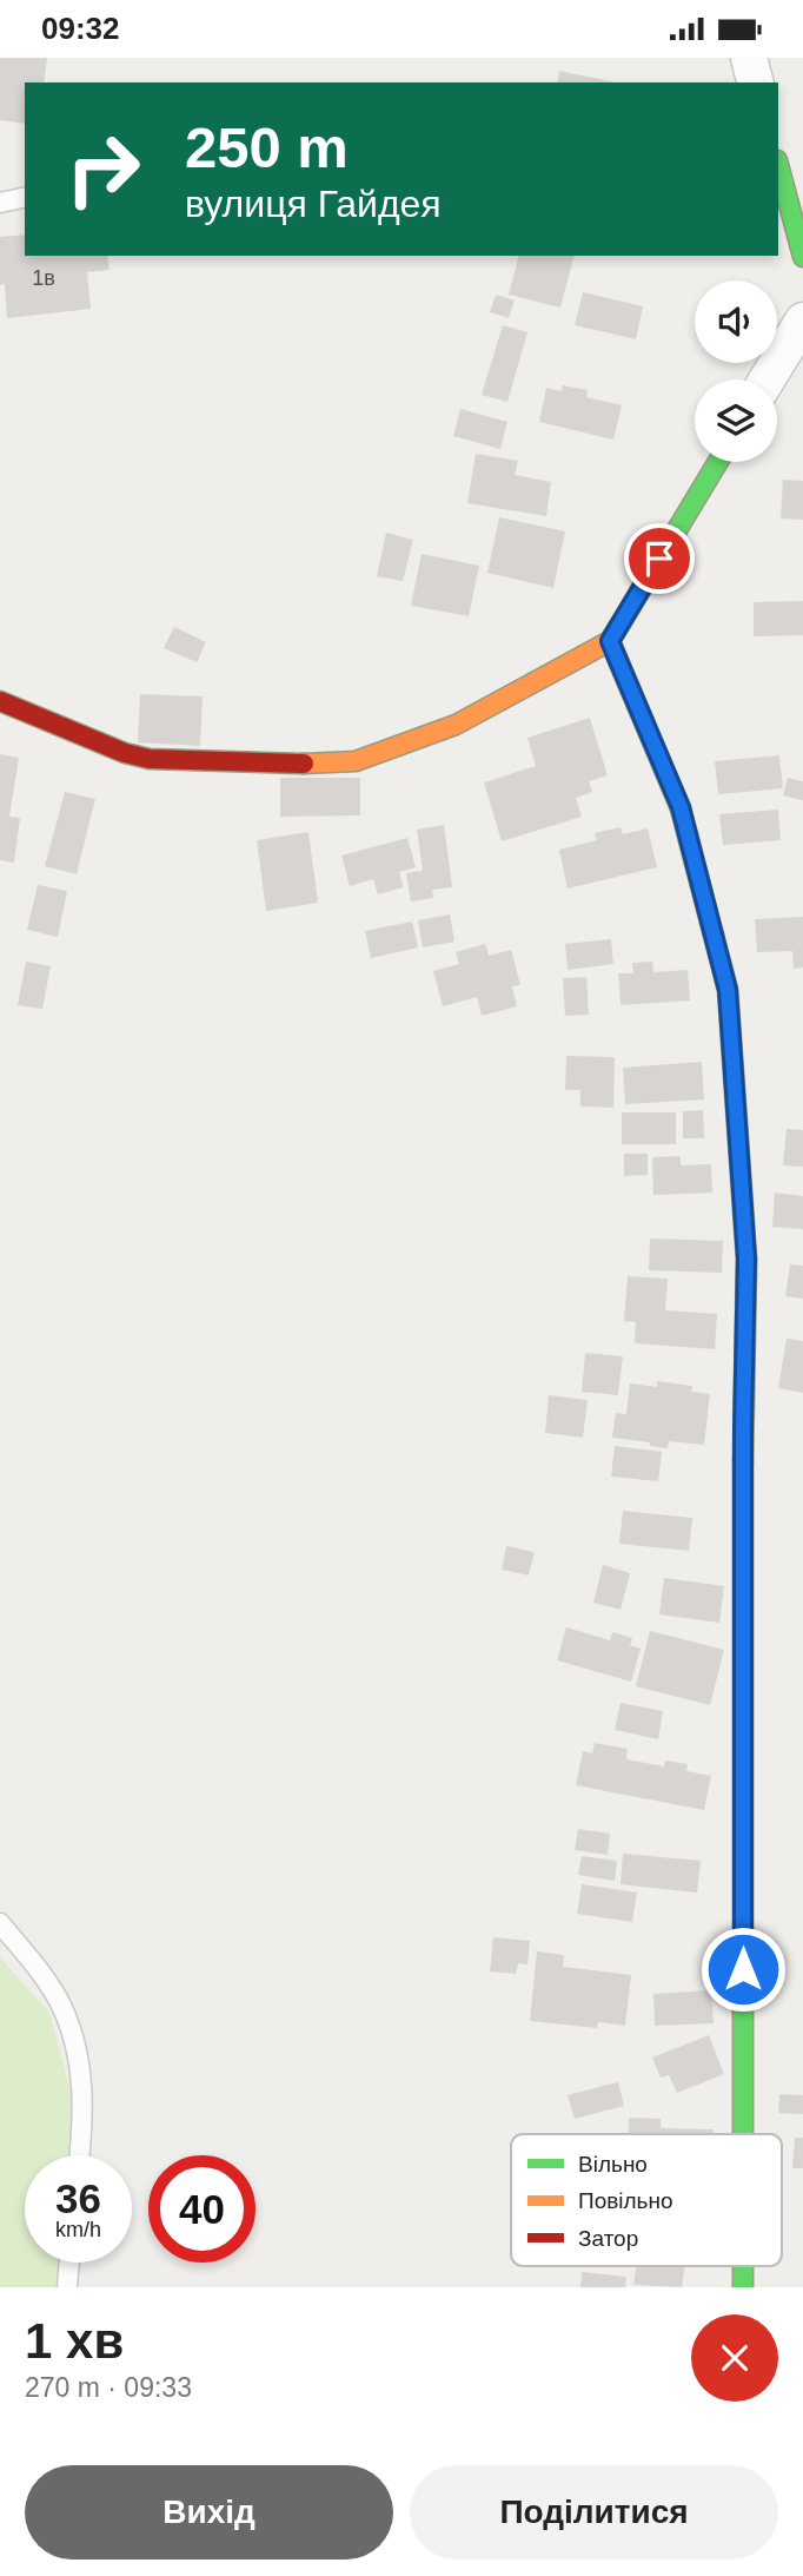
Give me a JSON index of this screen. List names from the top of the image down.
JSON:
{
  "house_numbers": ["1в"],
  "legend": ["Вільно", "Повільно", "Затор"],
  "page": {
    "status": "09:32",
    "turn": ["250 m", "вулиця Гайдея"],
    "speed": "36 km/h",
    "limit": "40",
    "heading": ["1 хв", "270 m · 09:33"],
    "buttons": ["Вихід", "Поділитися"]
  }
}
